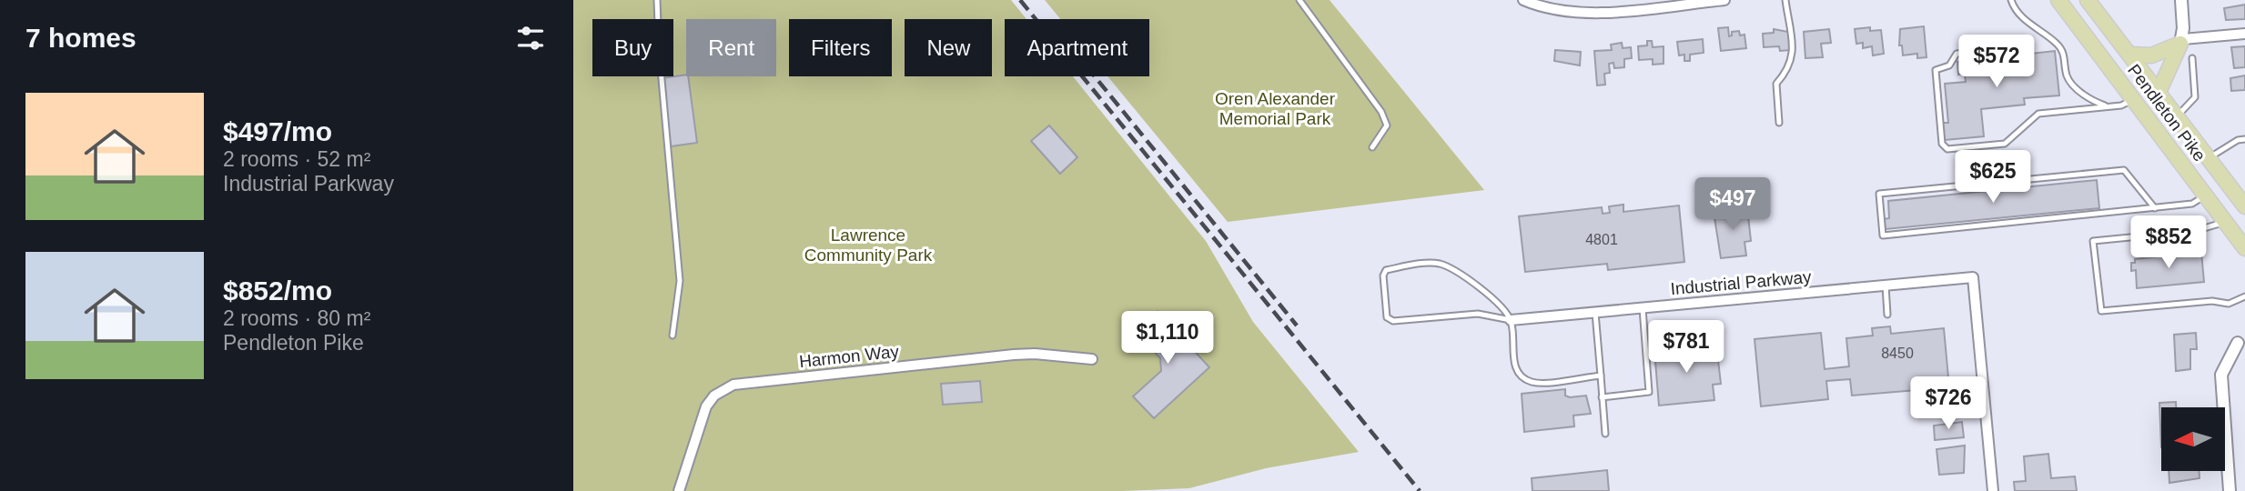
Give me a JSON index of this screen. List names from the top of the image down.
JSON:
{
  "streets": {
    "main road": ["Pendleton Pike"],
    "street": ["Industrial Parkway", "Harmon Way"]
  },
  "parks": ["Oren Alexander Memorial Park", "Lawrence Community Park"],
  "house_numbers": ["4801", "8450"],
  "north": "left",
  "page": {
    "heading": "7 homes",
    "chip": [
      "Buy",
      "Rent",
      "Filters",
      "New",
      "Apartment"
    ],
    "price": [
      "$572",
      "$625",
      "$497",
      "$852",
      "$1,110",
      "$781",
      "$726"
    ],
    "list": [
      {
        "name": "$497/mo",
        "note": "2 rooms · 52 m² · Industrial Parkway"
      },
      {
        "name": "$852/mo",
        "note": "2 rooms · 80 m² · Pendleton Pike"
      }
    ]
  }
}
